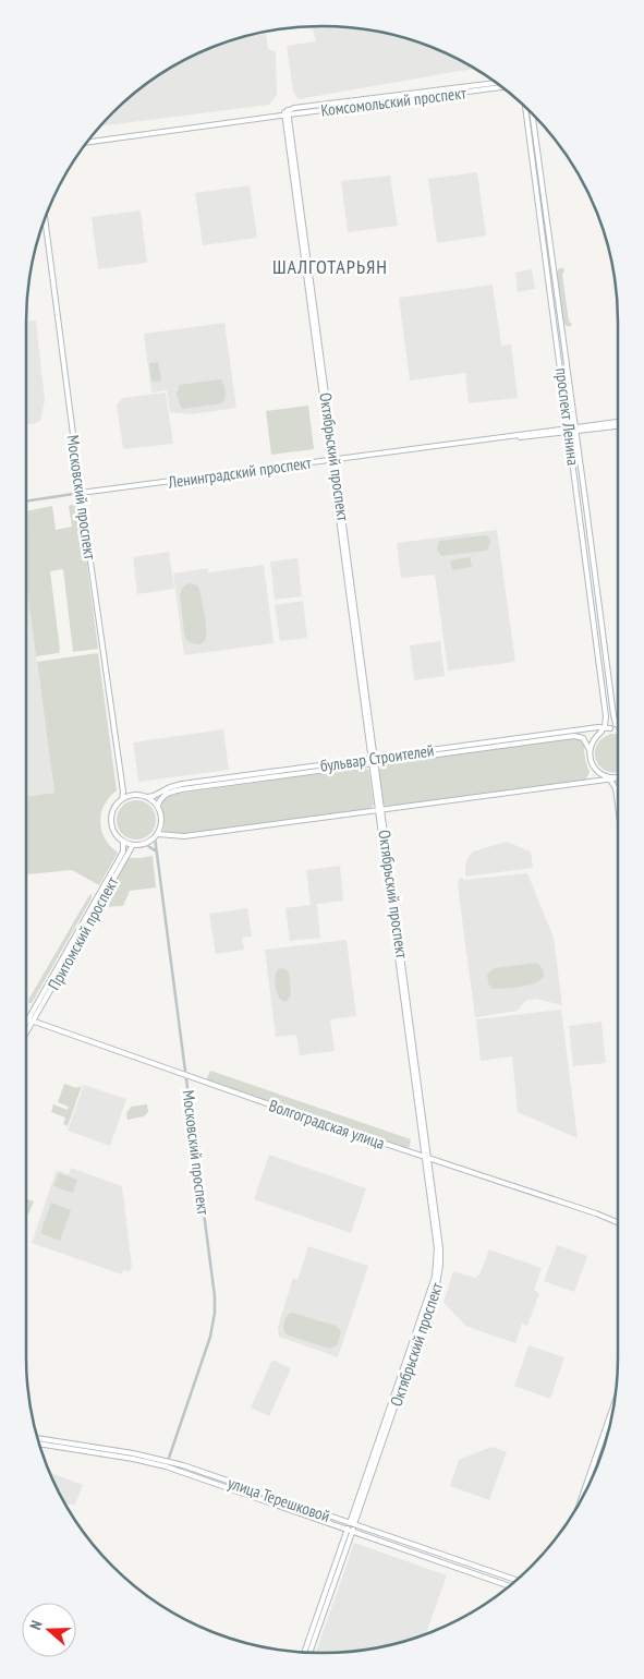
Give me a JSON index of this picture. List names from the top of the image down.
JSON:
{
  "streets": {
    "main road": [
      "Комсомольский проспект",
      "проспект Ленина",
      "Октябрьский проспект",
      "Ленинградский проспект",
      "Московский проспект",
      "бульвар Строителей",
      "Притомский проспект",
      "Волгоградская улица",
      "улица Терешковой"
    ]
  },
  "crossings": [
    ["Комсомольский проспект", "Октябрьский проспект"],
    ["проспект Ленина", "Ленинградский проспект"],
    ["проспект Ленина", "бульвар Строителей"],
    ["Октябрьский проспект", "Ленинградский проспект"],
    ["Октябрьский проспект", "бульвар Строителей"],
    ["Октябрьский проспект", "Волгоградская улица"],
    ["Октябрьский проспект", "улица Терешковой"],
    ["Ленинградский проспект", "Московский проспект"],
    ["Московский проспект", "бульвар Строителей"],
    ["Московский проспект", "Притомский проспект"],
    ["Московский проспект", "Волгоградская улица"],
    ["Московский проспект", "улица Терешковой"],
    ["бульвар Строителей", "Притомский проспект"],
    ["Притомский проспект", "Волгоградская улица"]
  ],
  "districts": ["ШАЛГОТАРЬЯН"],
  "north": "left"
}
